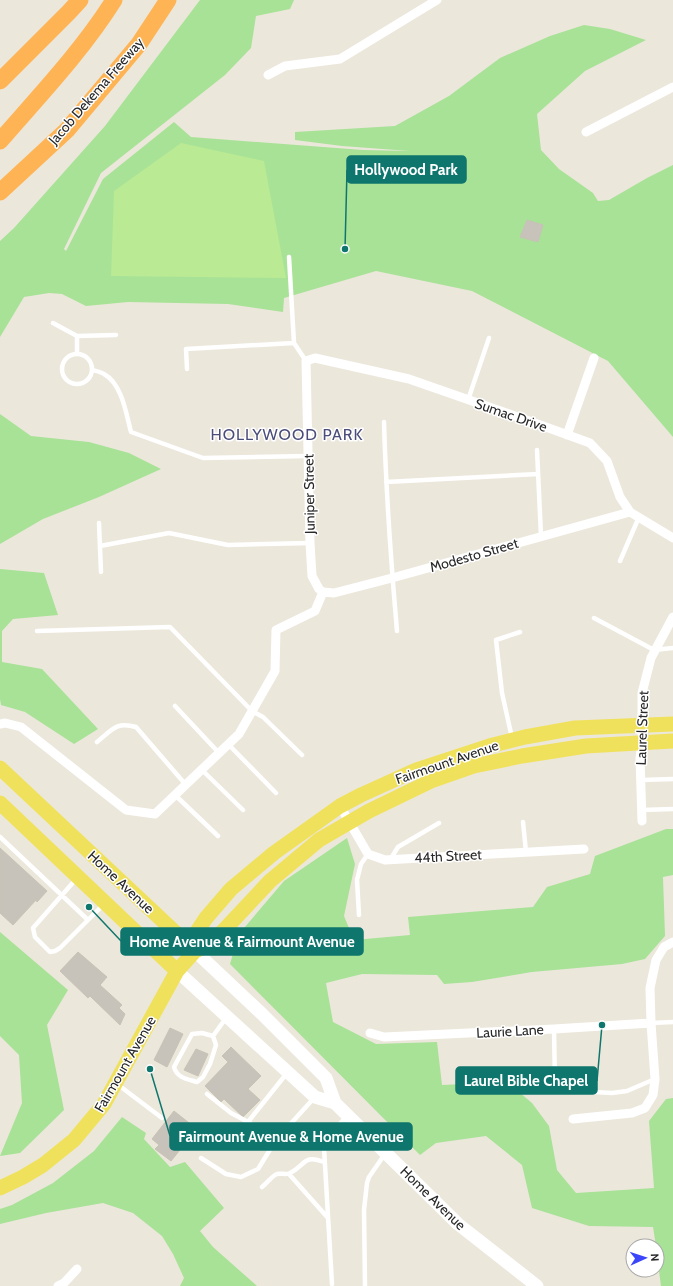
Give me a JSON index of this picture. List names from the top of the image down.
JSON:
{
  "streets": {
    "highway": ["Jacob Dekema Freeway"],
    "main road": ["Fairmount Avenue", "Home Avenue"],
    "street": [
      "Sumac Drive",
      "Juniper Street",
      "Modesto Street",
      "Laurel Street",
      "44th Street",
      "Laurie Lane"
    ]
  },
  "crossings": [
    ["Sumac Drive", "Juniper Street"],
    ["Sumac Drive", "Modesto Street"],
    ["Juniper Street", "Modesto Street"],
    ["Laurel Street", "Fairmount Avenue"],
    ["Fairmount Avenue", "Home Avenue"]
  ],
  "districts": ["HOLLYWOOD PARK"],
  "places": [
    "Hollywood Park",
    "Home Avenue & Fairmount Avenue",
    "Laurel Bible Chapel",
    "Fairmount Avenue & Home Avenue"
  ],
  "north": "right"
}
